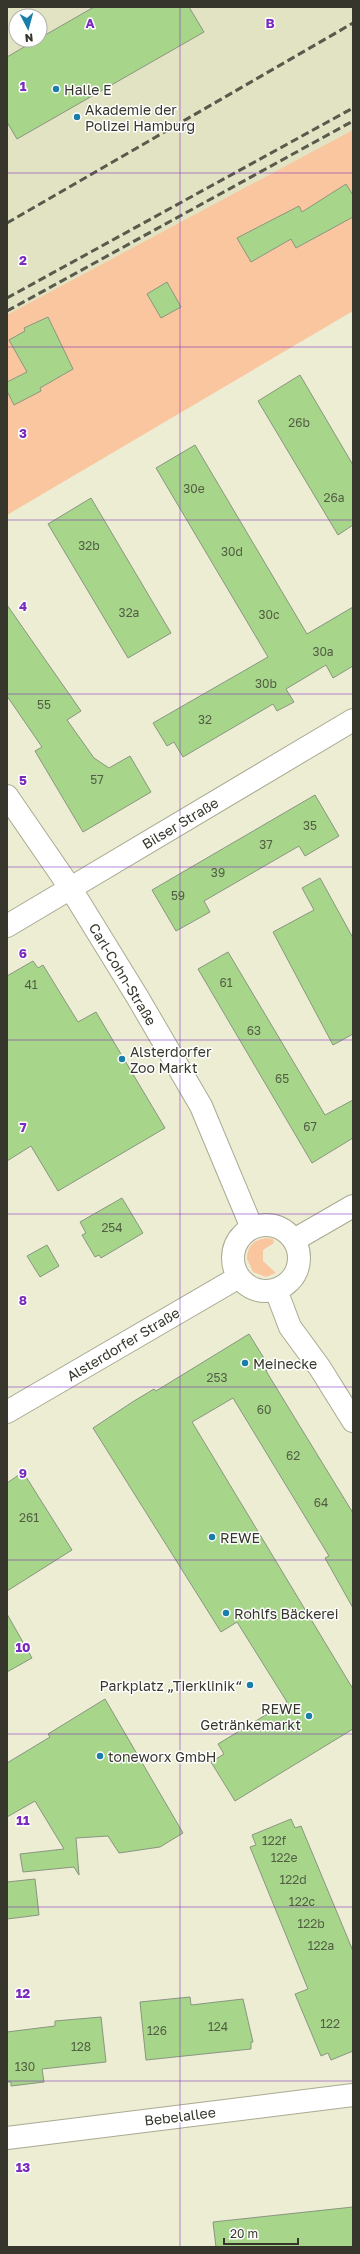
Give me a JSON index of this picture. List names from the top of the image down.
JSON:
{
  "streets": {
    "street": [
      "Bilser Straße",
      "Carl-Cohn-Straße",
      "Alsterdorfer Straße",
      "Bebelallee"
    ]
  },
  "crossings": [
    ["Bilser Straße", "Carl-Cohn-Straße"],
    ["Carl-Cohn-Straße", "Alsterdorfer Straße"]
  ],
  "places": [
    "Halle E",
    "Akademie der Polizei Hamburg",
    "Alsterdorfer Zoo Markt",
    "Meinecke",
    "REWE",
    "Rohlfs Bäckerei",
    "Parkplatz „Tierklinik“",
    "REWE Getränkemarkt",
    "toneworx GmbH"
  ],
  "house_numbers": [
    "26b",
    "30e",
    "26a",
    "32b",
    "30d",
    "32a",
    "30c",
    "30a",
    "30b",
    "55",
    "32",
    "57",
    "35",
    "37",
    "39",
    "59",
    "61",
    "41",
    "63",
    "65",
    "67",
    "254",
    "253",
    "60",
    "62",
    "64",
    "261",
    "122f",
    "122e",
    "122d",
    "122c",
    "122b",
    "122a",
    "122",
    "124",
    "126",
    "128",
    "130"
  ],
  "scale_bar": "20 m",
  "north": "bottom",
  "grid": {
    "columns": ["A", "B"],
    "rows": [
      "1",
      "2",
      "3",
      "4",
      "5",
      "6",
      "7",
      "8",
      "9",
      "10",
      "11",
      "12",
      "13"
    ]
  }
}
